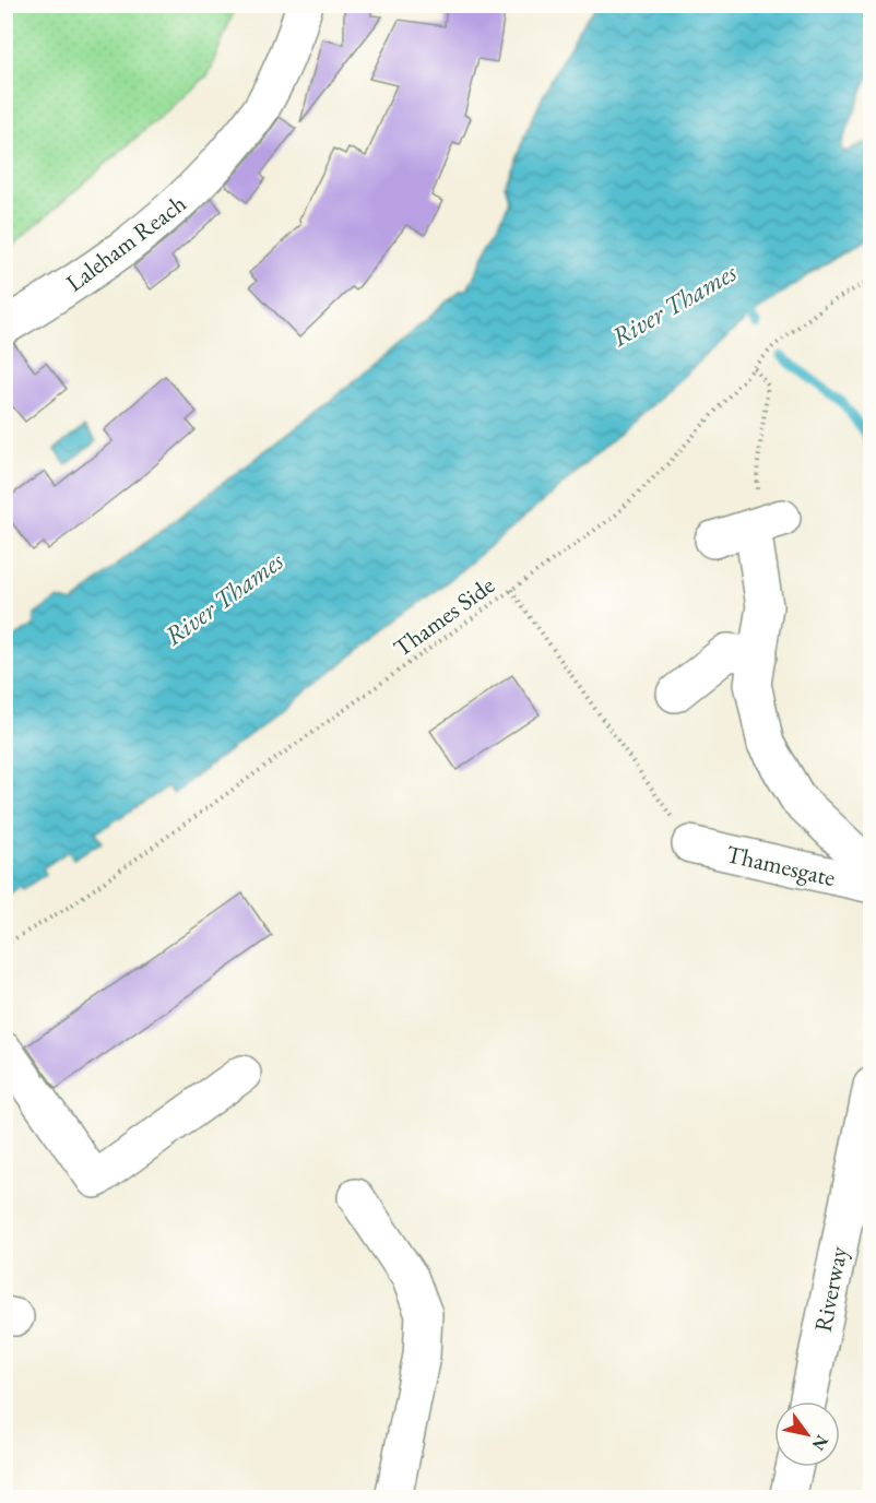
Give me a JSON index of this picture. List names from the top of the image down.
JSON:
{
  "streets": {
    "street": ["Laleham Reach", "Thamesgate", "Riverway"],
    "path": ["Thames Side"]
  },
  "water": ["River Thames"],
  "north": "bottom right"
}
